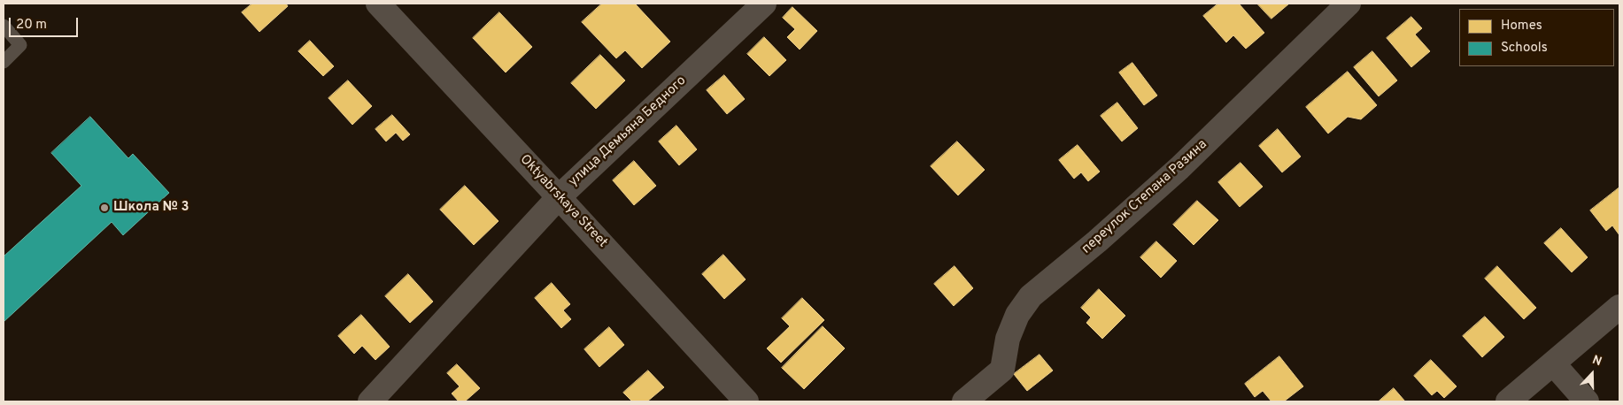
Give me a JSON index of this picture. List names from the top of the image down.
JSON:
{
  "streets": {
    "street": ["улица Демьяна Бедного", "переулок Степана Разина", "Oktyabrskaya Street"]
  },
  "crossings": [
    ["улица Демьяна Бедного", "Oktyabrskaya Street"]
  ],
  "places": ["Школа № 3"],
  "legend": ["Homes", "Schools"],
  "scale_bar": "20 m",
  "north": "top"
}
